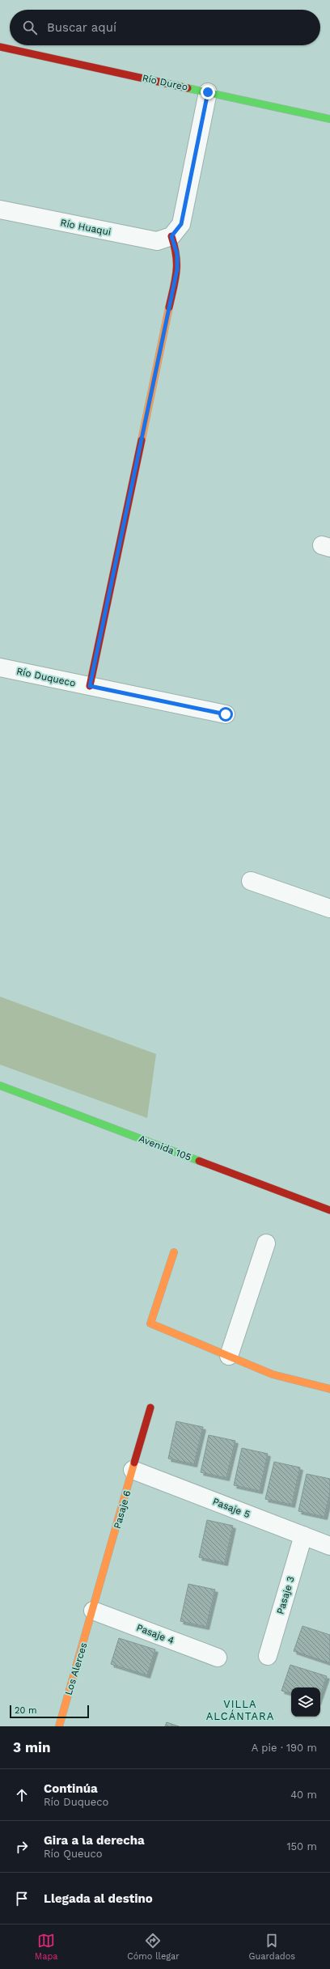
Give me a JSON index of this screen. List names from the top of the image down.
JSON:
{
  "streets": {
    "street": [
      "Río Dureo",
      "Río Huaqui",
      "Río Duqueco",
      "Avenida 105",
      "Pasaje 5",
      "Pasaje 6",
      "Pasaje 3",
      "Pasaje 4",
      "Los Alerces"
    ]
  },
  "crossings": [
    ["Pasaje 5", "Pasaje 6"],
    ["Pasaje 5", "Pasaje 3"],
    ["Pasaje 6", "Pasaje 4"],
    ["Pasaje 6", "Los Alerces"],
    ["Pasaje 4", "Los Alerces"]
  ],
  "districts": ["VILLA ALCÁNTARA"],
  "scale_bar": "20 m",
  "page": {
    "search": "Buscar aquí",
    "scale": "20 m",
    "heading": ["3 min", "A pie · 190 m"],
    "list": [
      ["Continúa", "Río Duqueco", "40 m"],
      ["Gira a la derecha", "Río Queuco", "150 m"],
      "Llegada al destino"
    ],
    "nav": ["Mapa", "Cómo llegar", "Guardados"]
  }
}
